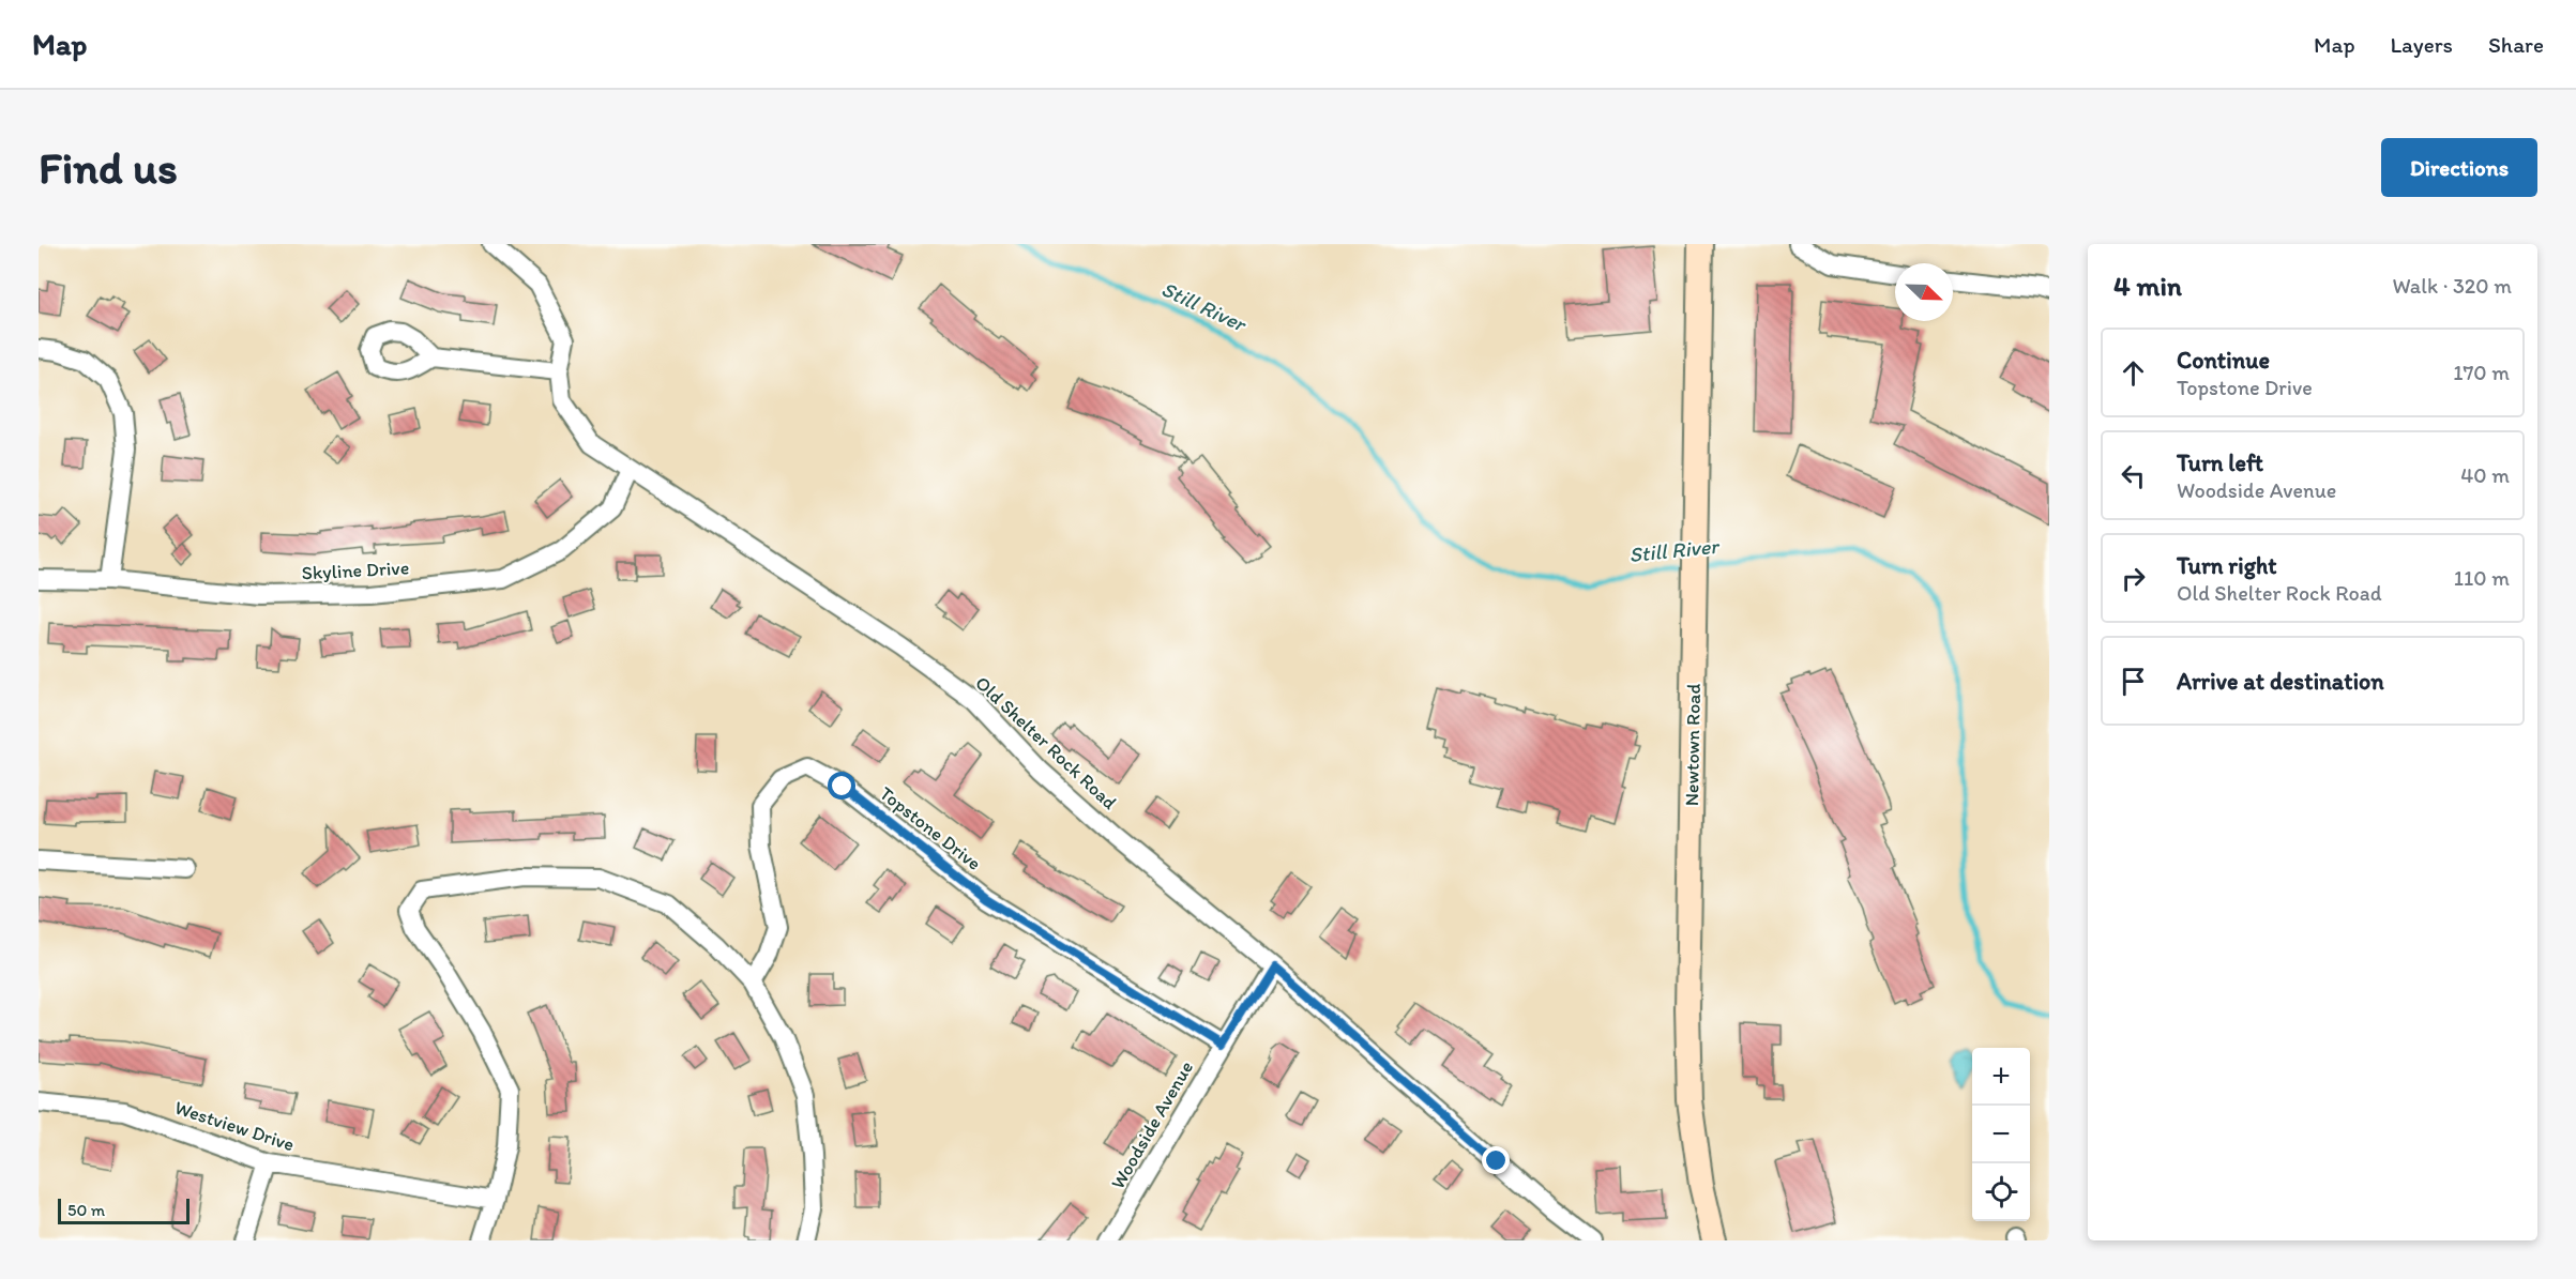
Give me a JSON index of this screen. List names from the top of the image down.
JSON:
{
  "streets": {
    "main road": ["Newtown Road"],
    "street": [
      "Skyline Drive",
      "Old Shelter Rock Road",
      "Topstone Drive",
      "Woodside Avenue",
      "Westview Drive"
    ]
  },
  "crossings": [
    ["Skyline Drive", "Old Shelter Rock Road"],
    ["Old Shelter Rock Road", "Woodside Avenue"],
    ["Topstone Drive", "Woodside Avenue"]
  ],
  "water": ["Still River"],
  "scale_bar": "50 m",
  "north": "bottom right",
  "page": {
    "header": "Map",
    "nav": ["Map", "Layers", "Share"],
    "buttons": "Directions",
    "title": "Find us",
    "heading": ["4 min", "Walk · 320 m"],
    "list": [
      ["Continue", "Topstone Drive", "170 m"],
      ["Turn left", "Woodside Avenue", "40 m"],
      ["Turn right", "Old Shelter Rock Road", "110 m"],
      "Arrive at destination"
    ],
    "map_buttons": ["+", "−"],
    "scale": "50 m"
  }
}
